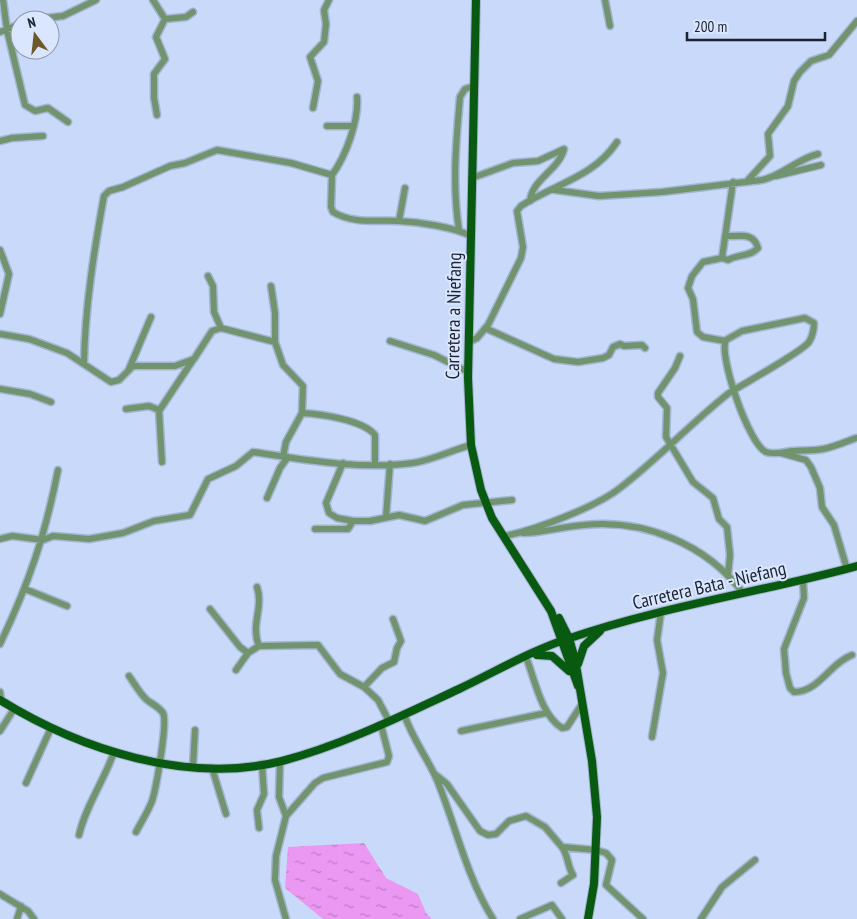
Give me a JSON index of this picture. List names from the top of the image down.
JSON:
{
  "streets": {
    "main road": ["Carretera a Niefang", "Carretera Bata - Niefang"]
  },
  "scale_bar": "200 m",
  "north": "top"
}
